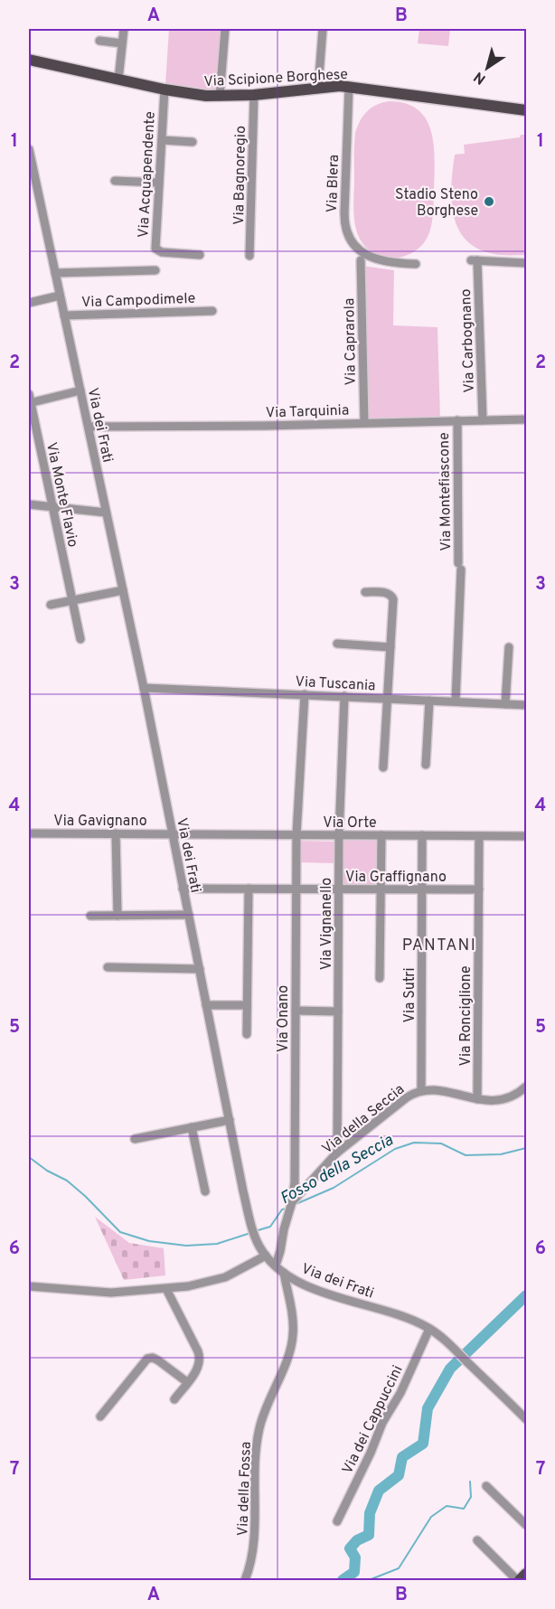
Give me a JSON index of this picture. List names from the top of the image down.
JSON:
{
  "streets": {
    "main road": ["Via Scipione Borghese"],
    "street": [
      "Via Acquapendente",
      "Via Bagnoregio",
      "Via Blera",
      "Via Campodimele",
      "Via Carbognano",
      "Via Caprarola",
      "Via Tarquinia",
      "Via dei Frati",
      "Via Montefiascone",
      "Via Monte Flavio",
      "Via Tuscania",
      "Via Gavignano",
      "Via Orte",
      "Via Graffignano",
      "Via Vignanello",
      "Via Sutri",
      "Via Ronciglione",
      "Via Onano",
      "Via della Seccia",
      "Via dei Cappuccini",
      "Via della Fossa"
    ]
  },
  "crossings": [
    ["Via Scipione Borghese", "Via Acquapendente"],
    ["Via Scipione Borghese", "Via Bagnoregio"],
    ["Via Scipione Borghese", "Via Blera"],
    ["Via Campodimele", "Via dei Frati"],
    ["Via Carbognano", "Via Tarquinia"],
    ["Via Caprarola", "Via Tarquinia"],
    ["Via Tarquinia", "Via dei Frati"],
    ["Via Tarquinia", "Via Montefiascone"],
    ["Via dei Frati", "Via Tuscania"],
    ["Via dei Frati", "Via Gavignano"],
    ["Via dei Frati", "Via Orte"],
    ["Via dei Frati", "Via Graffignano"],
    ["Via dei Frati", "Via della Seccia"],
    ["Via dei Frati", "Via dei Cappuccini"],
    ["Via dei Frati", "Via della Fossa"],
    ["Via Montefiascone", "Via Tuscania"],
    ["Via Tuscania", "Via Vignanello"],
    ["Via Tuscania", "Via Onano"],
    ["Via Gavignano", "Via Orte"],
    ["Via Orte", "Via Vignanello"],
    ["Via Orte", "Via Sutri"],
    ["Via Orte", "Via Ronciglione"],
    ["Via Orte", "Via Onano"],
    ["Via Graffignano", "Via Vignanello"],
    ["Via Graffignano", "Via Sutri"],
    ["Via Graffignano", "Via Ronciglione"],
    ["Via Graffignano", "Via Onano"],
    ["Via Vignanello", "Via della Seccia"],
    ["Via Sutri", "Via della Seccia"],
    ["Via Ronciglione", "Via della Seccia"],
    ["Via Onano", "Via della Seccia"]
  ],
  "districts": ["PANTANI"],
  "water": ["Fosso della Seccia"],
  "places": ["Stadio Steno Borghese"],
  "north": "bottom left",
  "grid": {
    "columns": ["A", "B"],
    "rows": [
      "1",
      "2",
      "3",
      "4",
      "5",
      "6",
      "7"
    ]
  }
}
